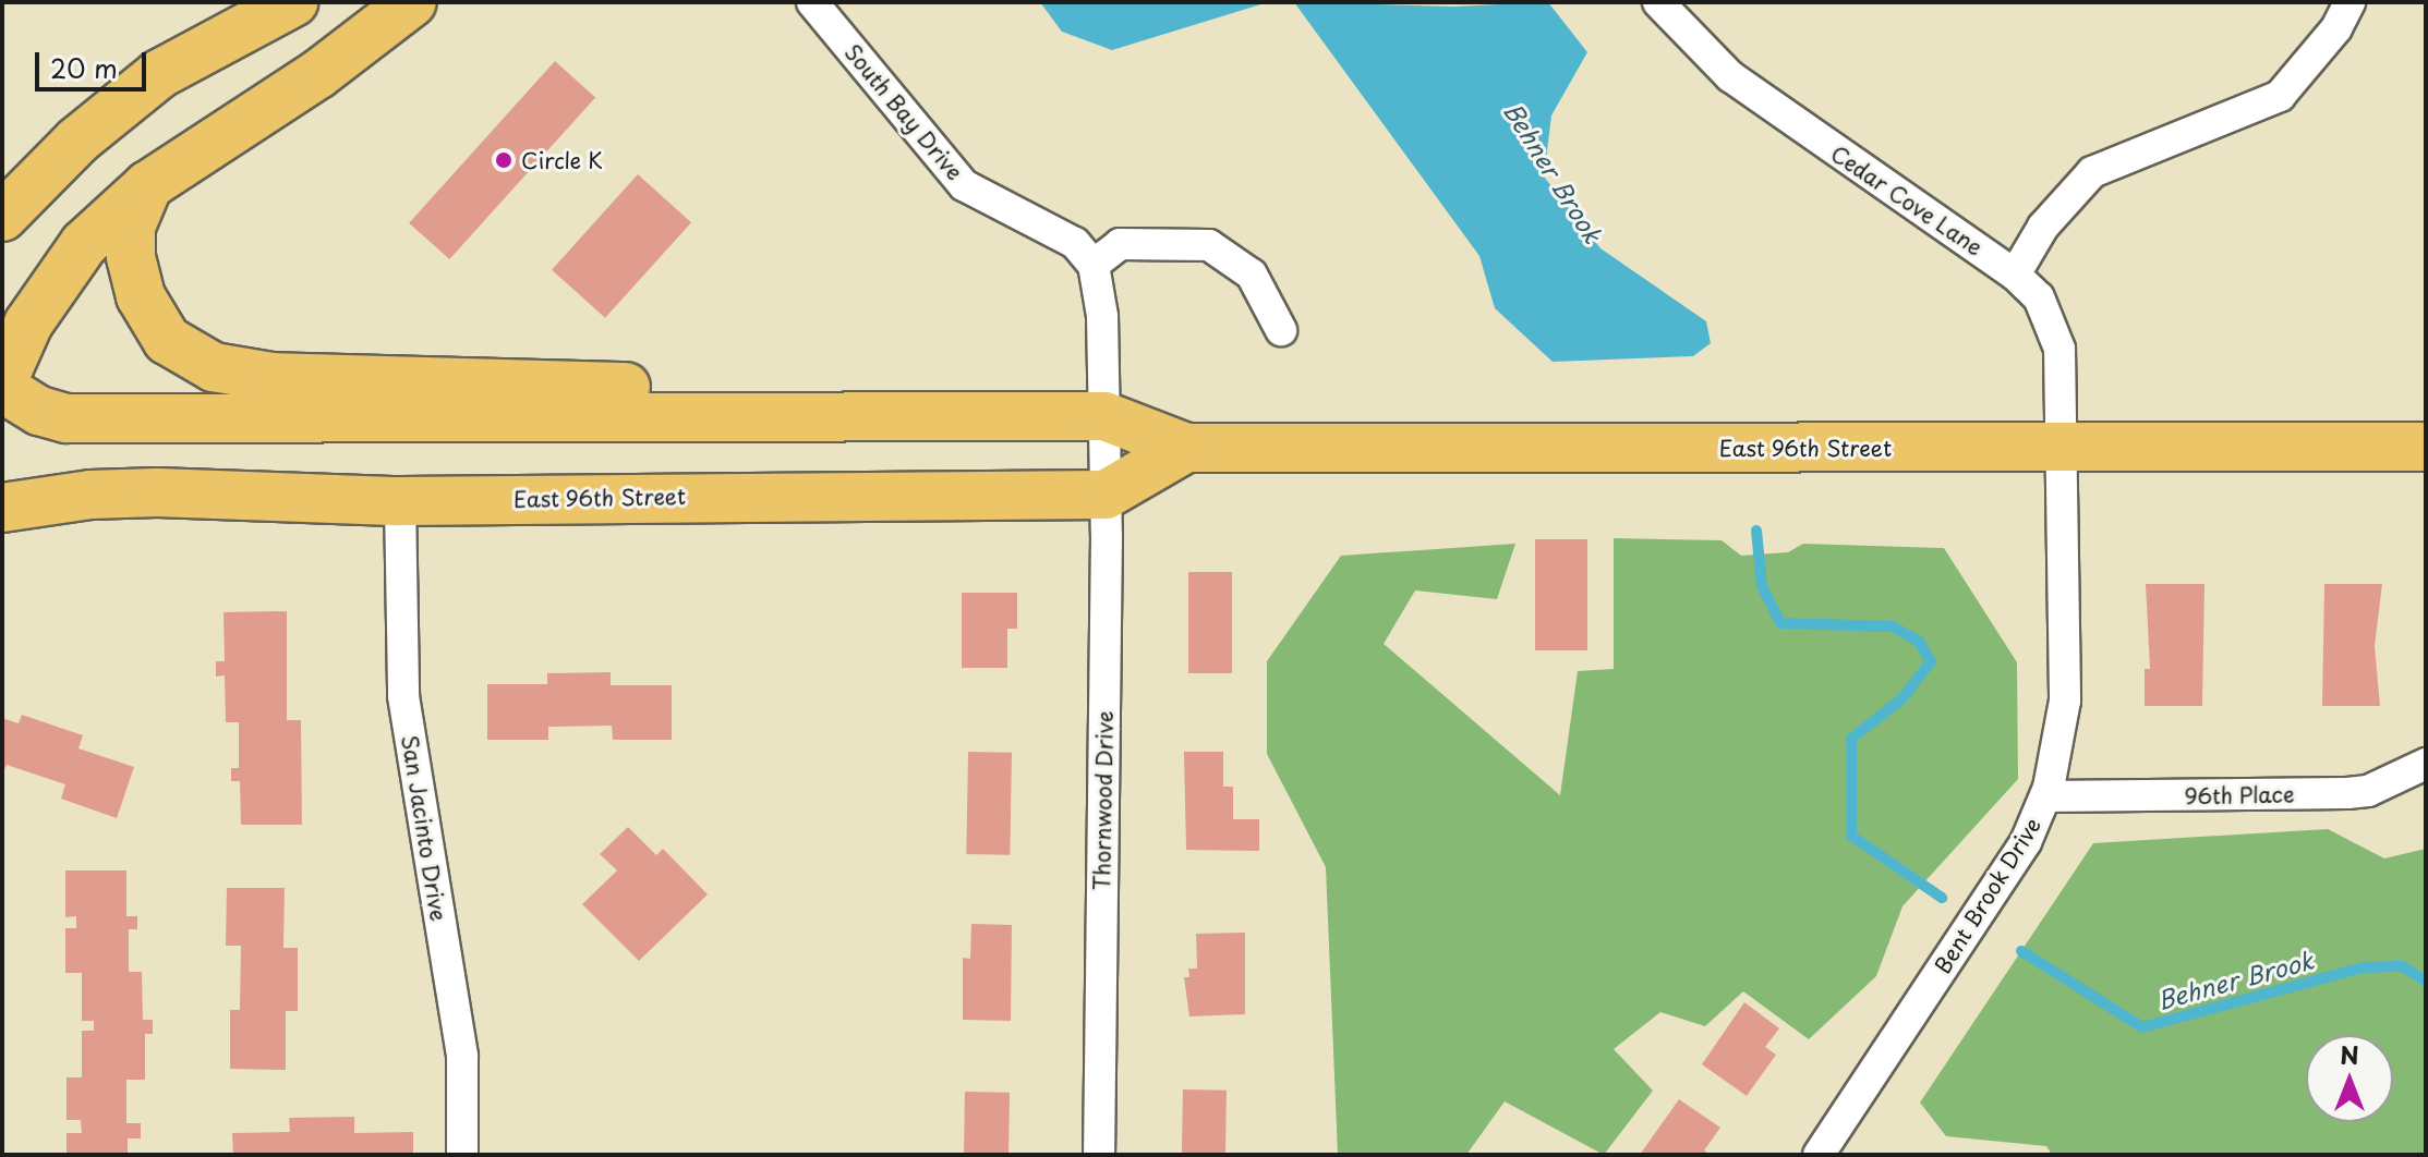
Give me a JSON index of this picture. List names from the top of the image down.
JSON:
{
  "streets": {
    "main road": ["East 96th Street"],
    "street": [
      "South Bay Drive",
      "Cedar Cove Lane",
      "96th Place",
      "Thornwood Drive",
      "San Jacinto Drive",
      "Bent Brook Drive"
    ]
  },
  "crossings": [
    ["Cedar Cove Lane", "East 96th Street"],
    ["Cedar Cove Lane", "Bent Brook Drive"],
    ["East 96th Street", "Thornwood Drive"],
    ["East 96th Street", "San Jacinto Drive"],
    ["East 96th Street", "Bent Brook Drive"],
    ["96th Place", "Bent Brook Drive"]
  ],
  "water": ["Behner Brook"],
  "places": ["Circle K"],
  "scale_bar": "20 m",
  "north": "top"
}
